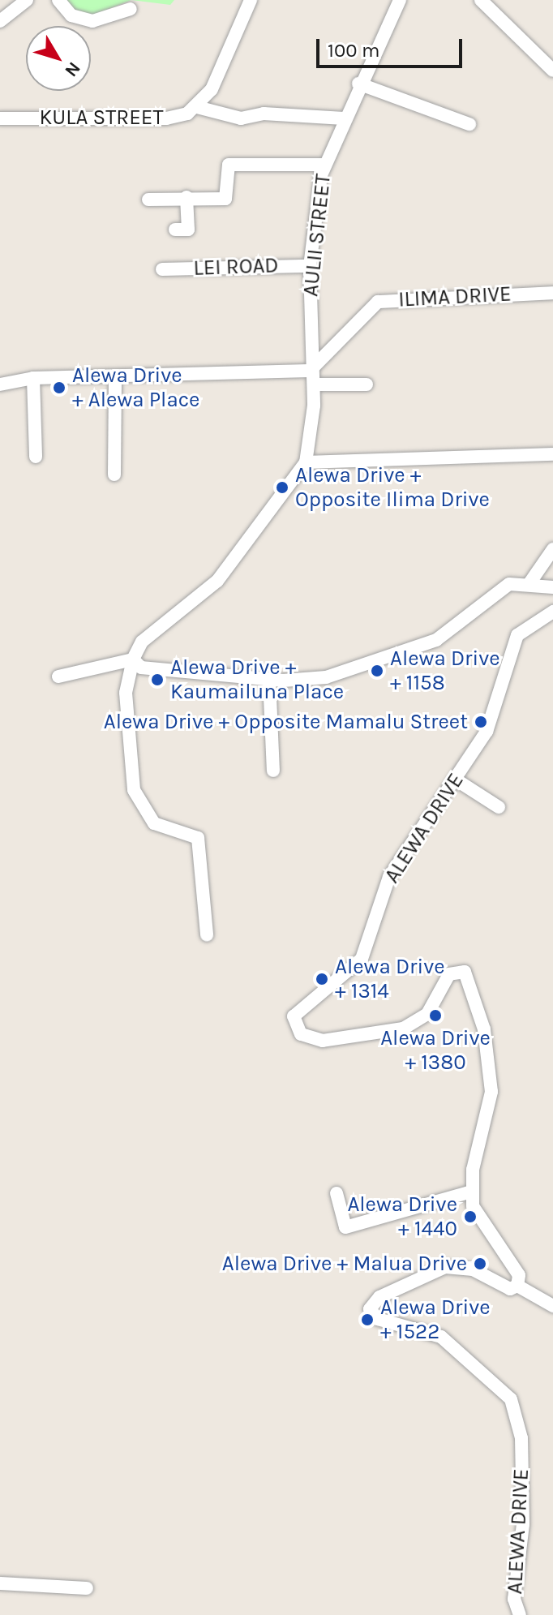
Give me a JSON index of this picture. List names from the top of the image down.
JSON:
{
  "streets": {
    "street": [
      "KULA STREET",
      "AULII STREET",
      "LEI ROAD",
      "ILIMA DRIVE",
      "ALEWA DRIVE"
    ]
  },
  "crossings": [
    ["AULII STREET", "LEI ROAD"],
    ["AULII STREET", "ILIMA DRIVE"]
  ],
  "places": [
    "Alewa Drive + Alewa Place",
    "Alewa Drive + Opposite Ilima Drive",
    "Alewa Drive + 1158",
    "Alewa Drive + Kaumailuna Place",
    "Alewa Drive + Opposite Mamalu Street",
    "Alewa Drive + 1314",
    "Alewa Drive + 1380",
    "Alewa Drive + 1440",
    "Alewa Drive + Malua Drive",
    "Alewa Drive + 1522"
  ],
  "scale_bar": "100 m",
  "north": "bottom right"
}
